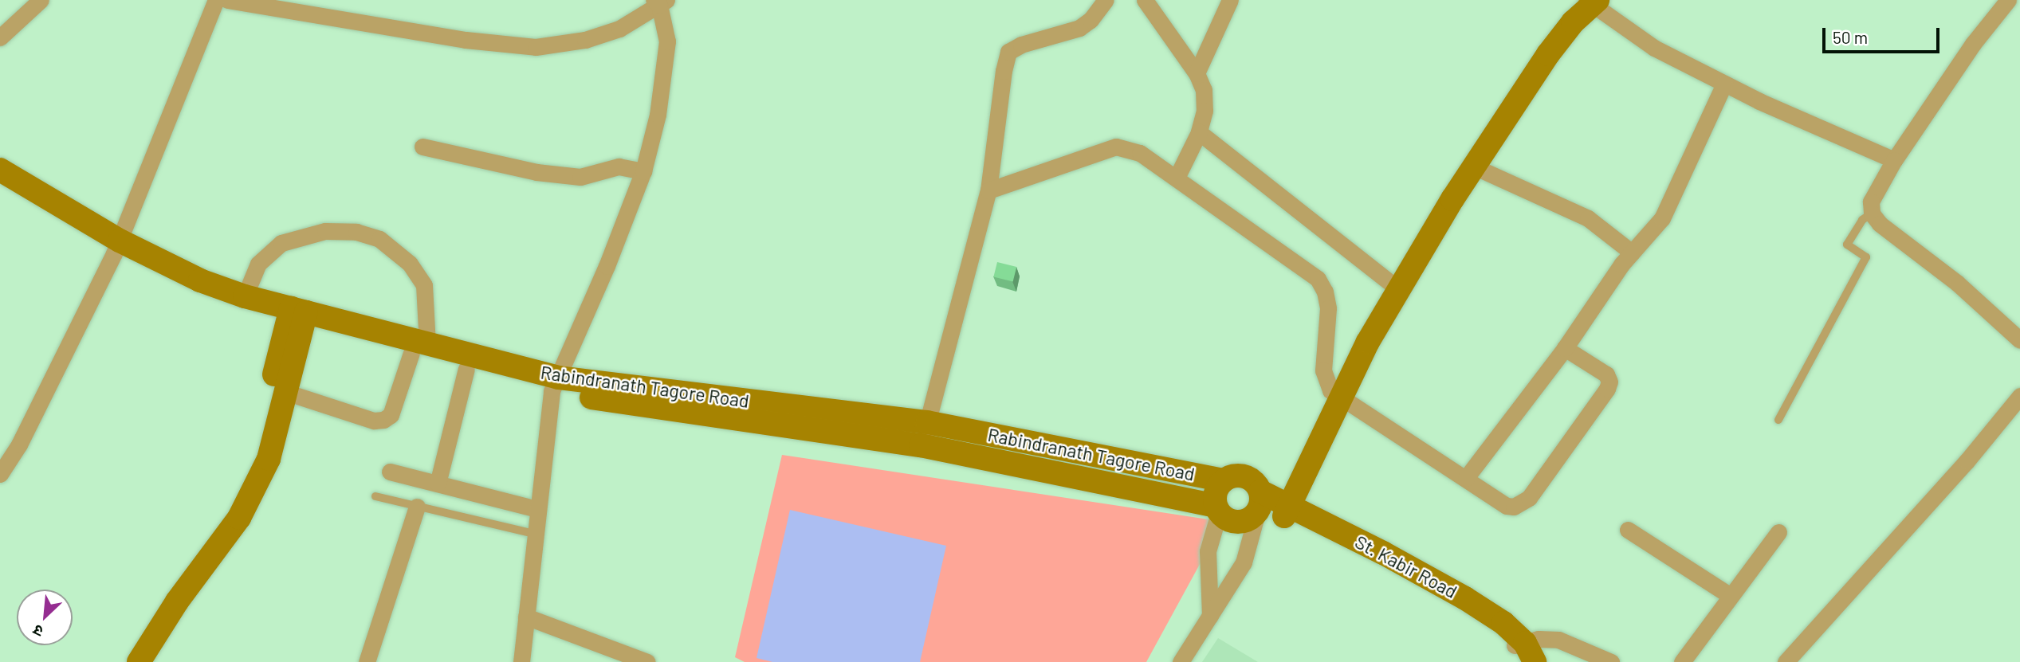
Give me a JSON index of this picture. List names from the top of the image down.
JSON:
{
  "streets": {
    "main road": ["Rabindranath Tagore Road", "St. Kabir Road"]
  },
  "crossings": [
    ["Rabindranath Tagore Road", "St. Kabir Road"]
  ],
  "scale_bar": "50 m",
  "north": "bottom left"
}
